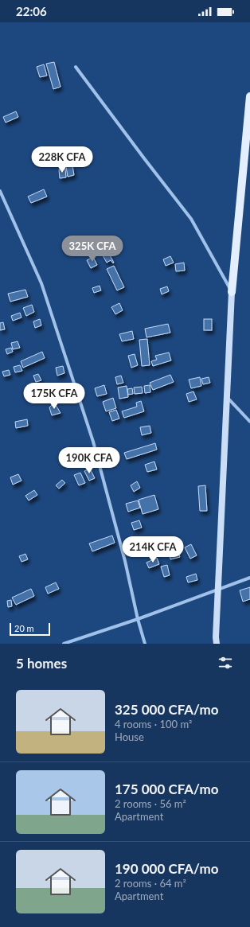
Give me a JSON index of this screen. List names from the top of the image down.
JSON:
{
  "scale_bar": "20 m",
  "page": {
    "status": "22:06",
    "price": [
      "228K CFA",
      "325K CFA",
      "175K CFA",
      "190K CFA",
      "214K CFA"
    ],
    "scale": "20 m",
    "heading": "5 homes",
    "list": [
      {
        "name": "325 000 CFA/mo",
        "note": "4 rooms · 100 m² · House"
      },
      {
        "name": "175 000 CFA/mo",
        "note": "2 rooms · 56 m² · Apartment"
      },
      {
        "name": "190 000 CFA/mo",
        "note": "2 rooms · 64 m² · Apartment"
      }
    ]
  }
}
